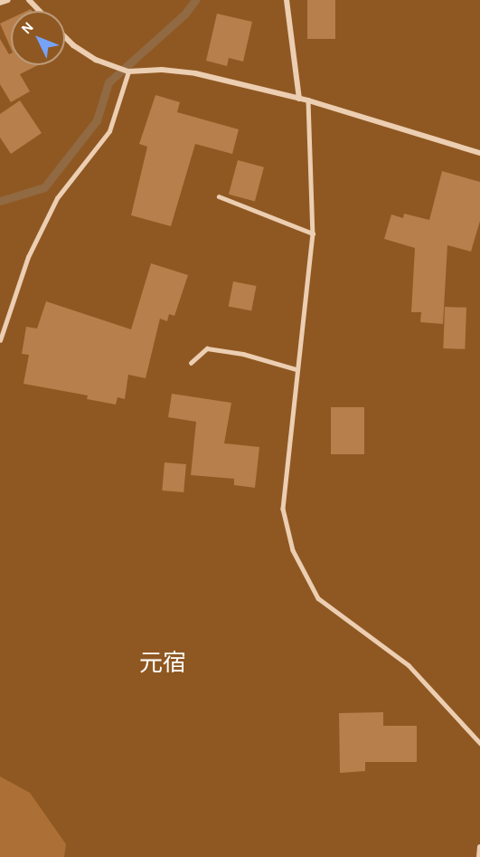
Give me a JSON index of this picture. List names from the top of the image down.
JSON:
{
  "districts": ["元宿"],
  "north": "top left"
}
